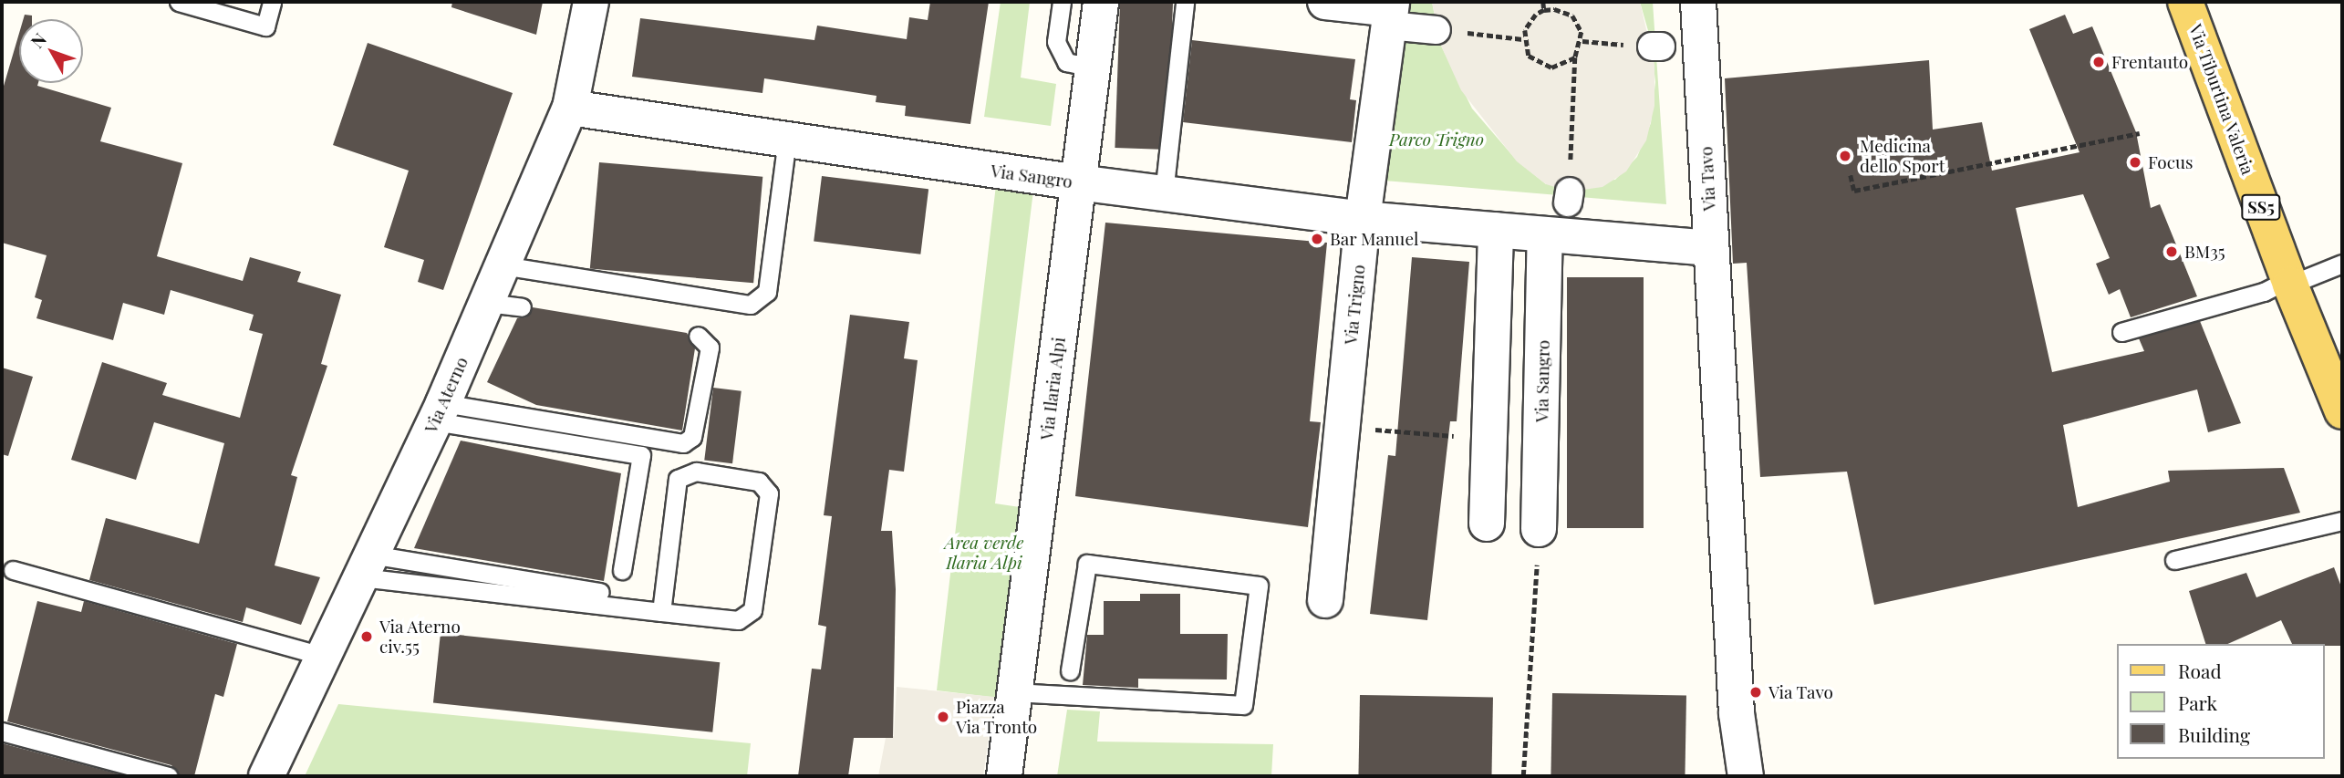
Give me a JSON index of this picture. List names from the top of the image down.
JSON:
{
  "streets": {
    "main road": ["Via Tiburtina Valeria", "SS5"],
    "street": [
      "Via Sangro",
      "Via Tavo",
      "Via Trigno",
      "Via Ilaria Alpi",
      "Via Aterno"
    ]
  },
  "crossings": [
    ["Via Sangro", "Via Tavo"],
    ["Via Sangro", "Via Trigno"],
    ["Via Sangro", "Via Ilaria Alpi"],
    ["Via Sangro", "Via Aterno"]
  ],
  "parks": ["Parco Trigno", "Area verde Ilaria Alpi"],
  "places": [
    "Frentauto",
    "Medicina dello Sport",
    "Focus",
    "Bar Manuel",
    "BM35",
    "Via Aterno civ.55",
    "Via Tavo",
    "Piazza Via Tronto"
  ],
  "legend": ["Road", "Park", "Building"],
  "north": "top left"
}
